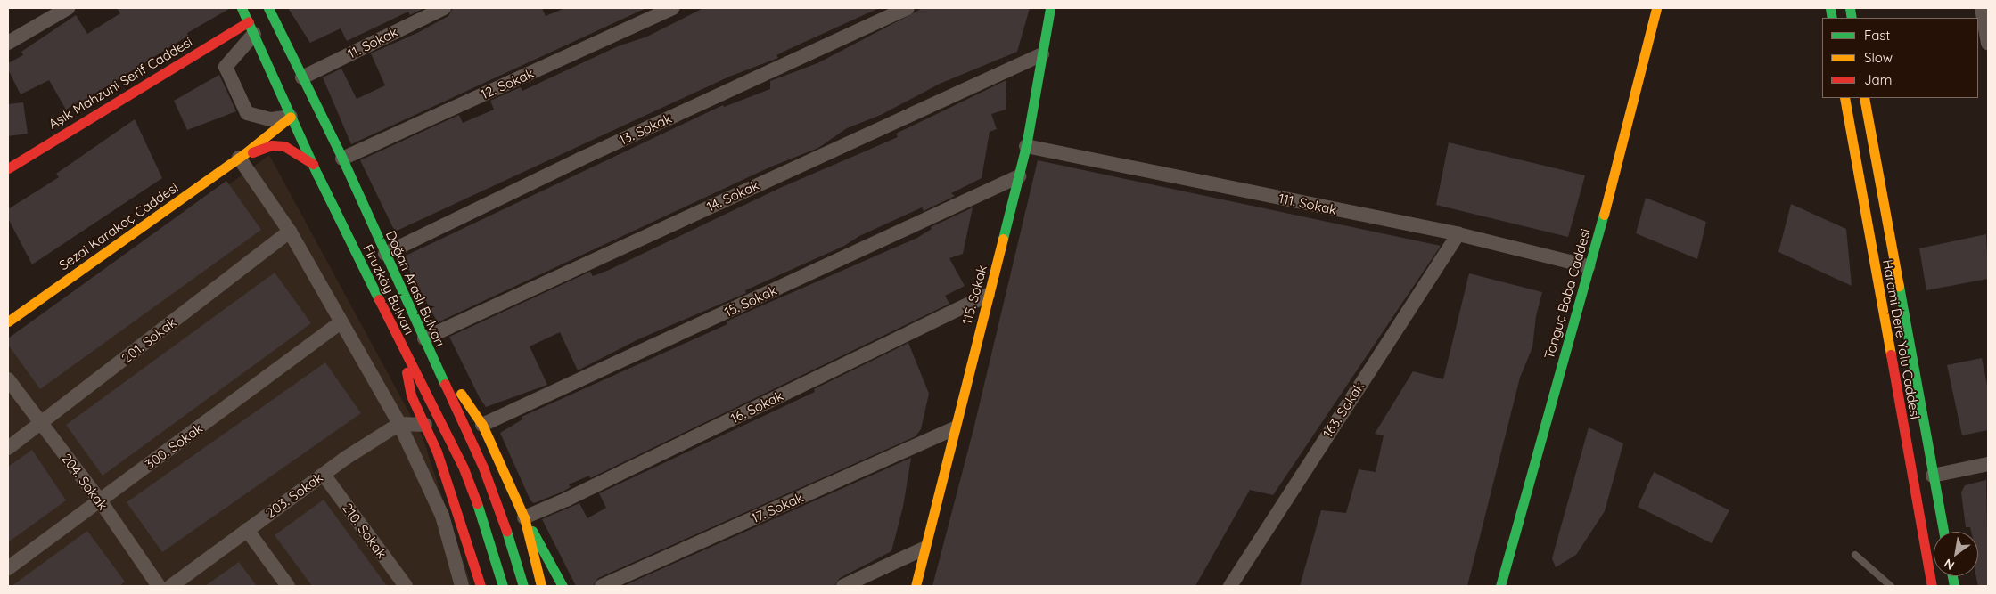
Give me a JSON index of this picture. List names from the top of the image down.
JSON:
{
  "streets": {
    "street": [
      "11. Sokak",
      "Aşık Mahzuni Şerif Caddesi",
      "12. Sokak",
      "13. Sokak",
      "14. Sokak",
      "111. Sokak",
      "Sezai Karakoç Caddesi",
      "Doğan Araslı Bulvarı",
      "Firuzköy Bulvarı",
      "Tonguç Baba Caddesi",
      "115. Sokak",
      "15. Sokak",
      "Harami Dere Yolu Caddesi",
      "201. Sokak",
      "16. Sokak",
      "163. Sokak",
      "300. Sokak",
      "204. Sokak",
      "203. Sokak",
      "17. Sokak",
      "210. Sokak"
    ]
  },
  "crossings": [
    ["11. Sokak", "Doğan Araslı Bulvarı"],
    ["Aşık Mahzuni Şerif Caddesi", "Firuzköy Bulvarı"],
    ["12. Sokak", "Doğan Araslı Bulvarı"],
    ["13. Sokak", "Doğan Araslı Bulvarı"],
    ["14. Sokak", "Doğan Araslı Bulvarı"],
    ["14. Sokak", "115. Sokak"],
    ["111. Sokak", "Tonguç Baba Caddesi"],
    ["111. Sokak", "115. Sokak"],
    ["111. Sokak", "163. Sokak"],
    ["115. Sokak", "15. Sokak"],
    ["115. Sokak", "16. Sokak"],
    ["115. Sokak", "17. Sokak"],
    ["201. Sokak", "204. Sokak"],
    ["300. Sokak", "204. Sokak"],
    ["203. Sokak", "210. Sokak"]
  ],
  "legend": ["Fast", "Slow", "Jam"],
  "north": "bottom left"
}
